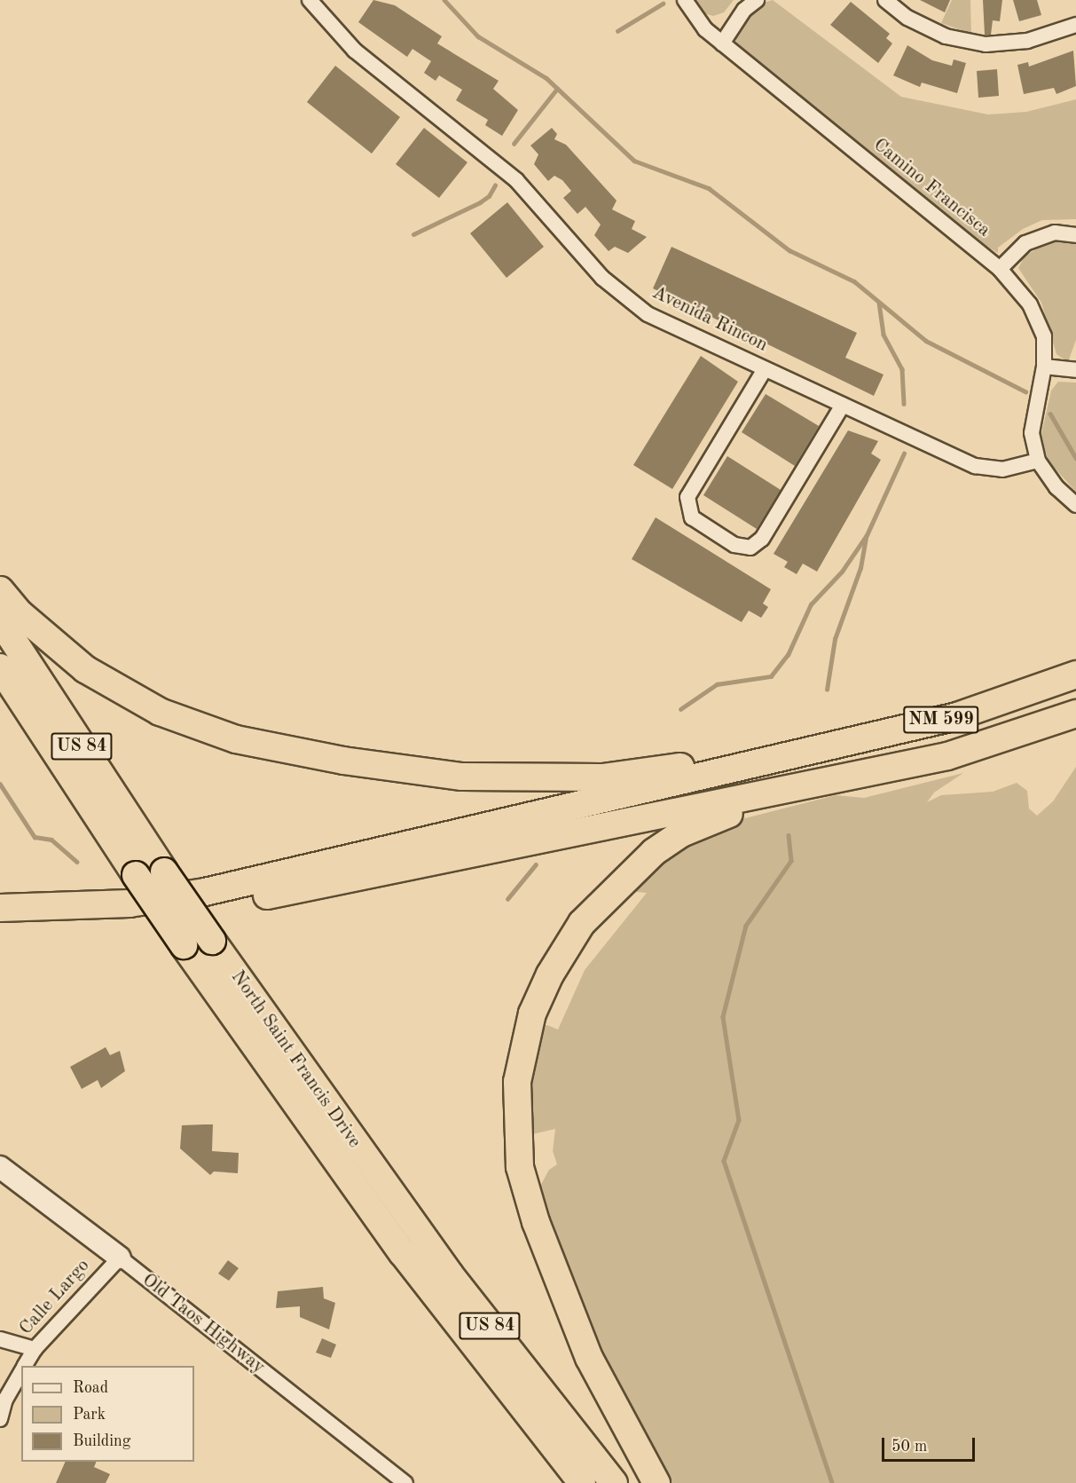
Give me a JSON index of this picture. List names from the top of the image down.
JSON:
{
  "streets": {
    "highway": ["NM 599", "US 84", "North Saint Francis Drive"],
    "street": [
      "Camino Francisca",
      "Avenida Rincon",
      "Calle Largo",
      "Old Taos Highway"
    ]
  },
  "crossings": [
    ["Camino Francisca", "Avenida Rincon"],
    ["Calle Largo", "Old Taos Highway"]
  ],
  "legend": ["Road", "Park", "Building"],
  "scale_bar": "50 m"
}
